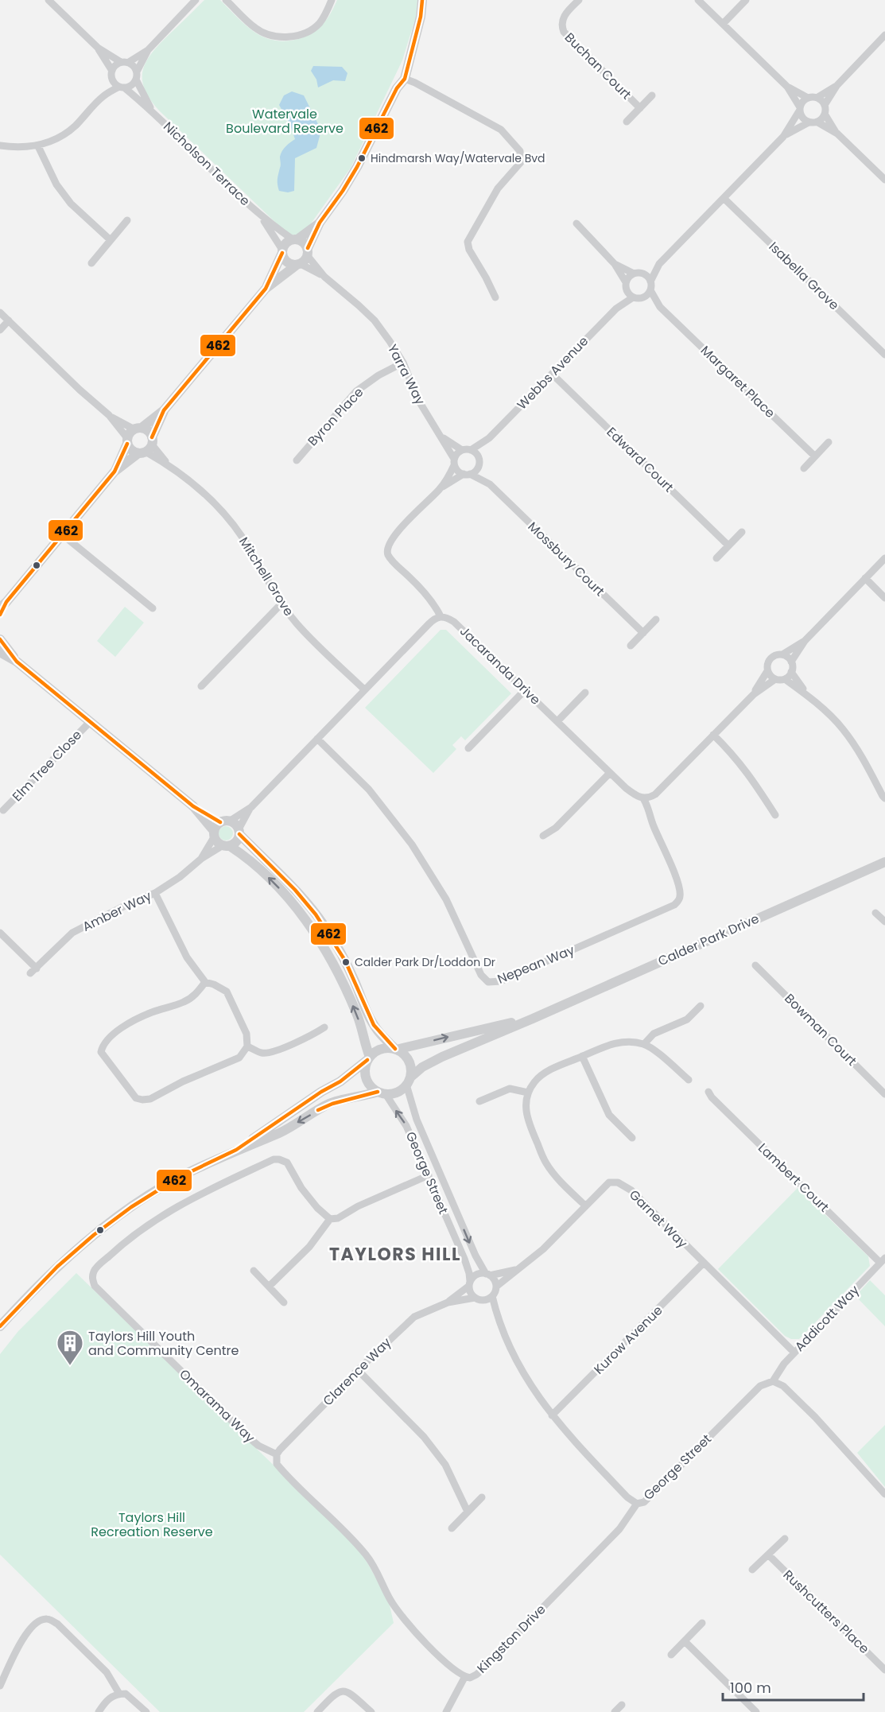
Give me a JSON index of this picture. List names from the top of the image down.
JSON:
{
  "streets": {
    "street": [
      "Buchan Court",
      "Nicholson Terrace",
      "Isabella Grove",
      "Webbs Avenue",
      "Yarra Way",
      "Margaret Place",
      "Byron Place",
      "Edward Court",
      "Mossbury Court",
      "Mitchell Grove",
      "Jacaranda Drive",
      "Elm Tree Close",
      "Amber Way",
      "Calder Park Drive",
      "Nepean Way",
      "Bowman Court",
      "George Street",
      "Lambert Court",
      "Garnet Way",
      "Addicott Way",
      "Kurow Avenue",
      "Clarence Way",
      "Omarama Way",
      "Rushcutters Place",
      "Kingston Drive"
    ]
  },
  "crossings": [
    ["Nicholson Terrace", "Yarra Way"],
    ["Webbs Avenue", "Yarra Way"],
    ["Webbs Avenue", "Margaret Place"],
    ["Webbs Avenue", "Edward Court"],
    ["Webbs Avenue", "Mossbury Court"],
    ["Yarra Way", "Byron Place"],
    ["Yarra Way", "Mossbury Court"],
    ["Jacaranda Drive", "Nepean Way"],
    ["Calder Park Drive", "George Street"],
    ["George Street", "Garnet Way"],
    ["George Street", "Addicott Way"],
    ["George Street", "Kurow Avenue"],
    ["George Street", "Clarence Way"],
    ["George Street", "Kingston Drive"],
    ["Lambert Court", "Addicott Way"],
    ["Garnet Way", "Addicott Way"],
    ["Garnet Way", "Kurow Avenue"],
    ["Garnet Way", "Clarence Way"],
    ["Clarence Way", "Omarama Way"],
    ["Clarence Way", "Kingston Drive"],
    ["Omarama Way", "Kingston Drive"]
  ],
  "districts": ["TAYLORS HILL"],
  "parks": ["Watervale Boulevard Reserve", "Taylors Hill Recreation Reserve"],
  "places": {
    "other": ["Hindmarsh Way/Watervale Bvd", "Calder Park Dr/Loddon Dr"],
    "building": ["Taylors Hill Youth and Community Centre"]
  },
  "lines": ["transit line 462"],
  "scale_bar": "100 m"
}
